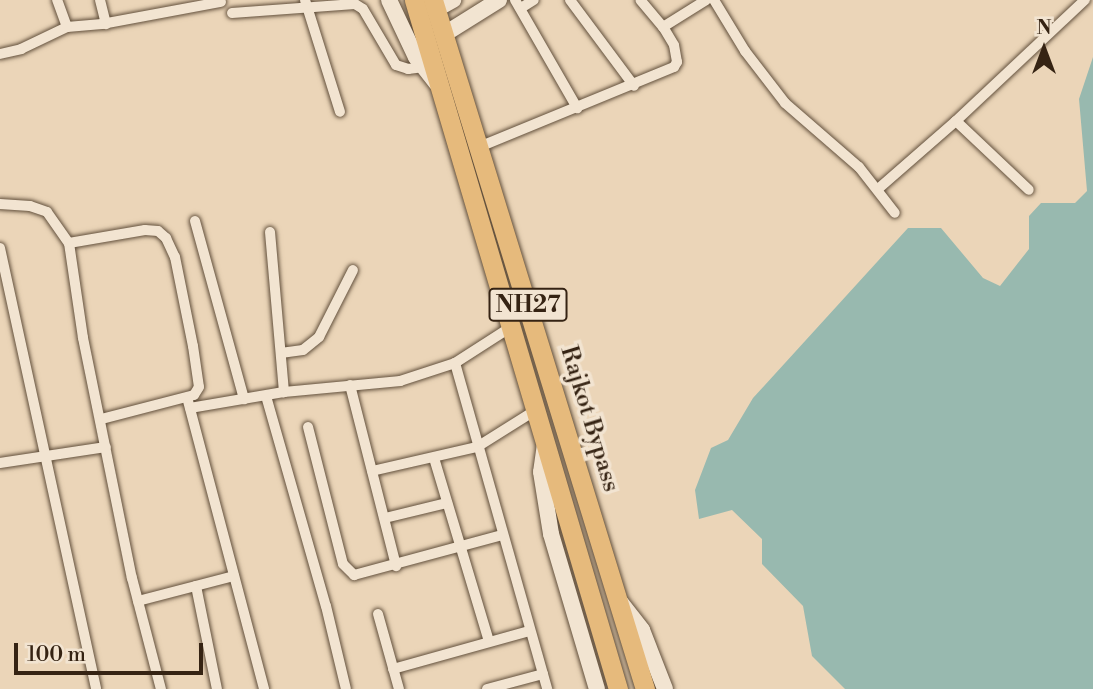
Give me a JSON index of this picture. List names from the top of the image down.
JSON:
{
  "streets": {
    "highway": ["NH27", "Rajkot Bypass"]
  },
  "crossings": [
    ["NH27", "Rajkot Bypass"]
  ],
  "scale_bar": "100 m",
  "north": "top"
}
